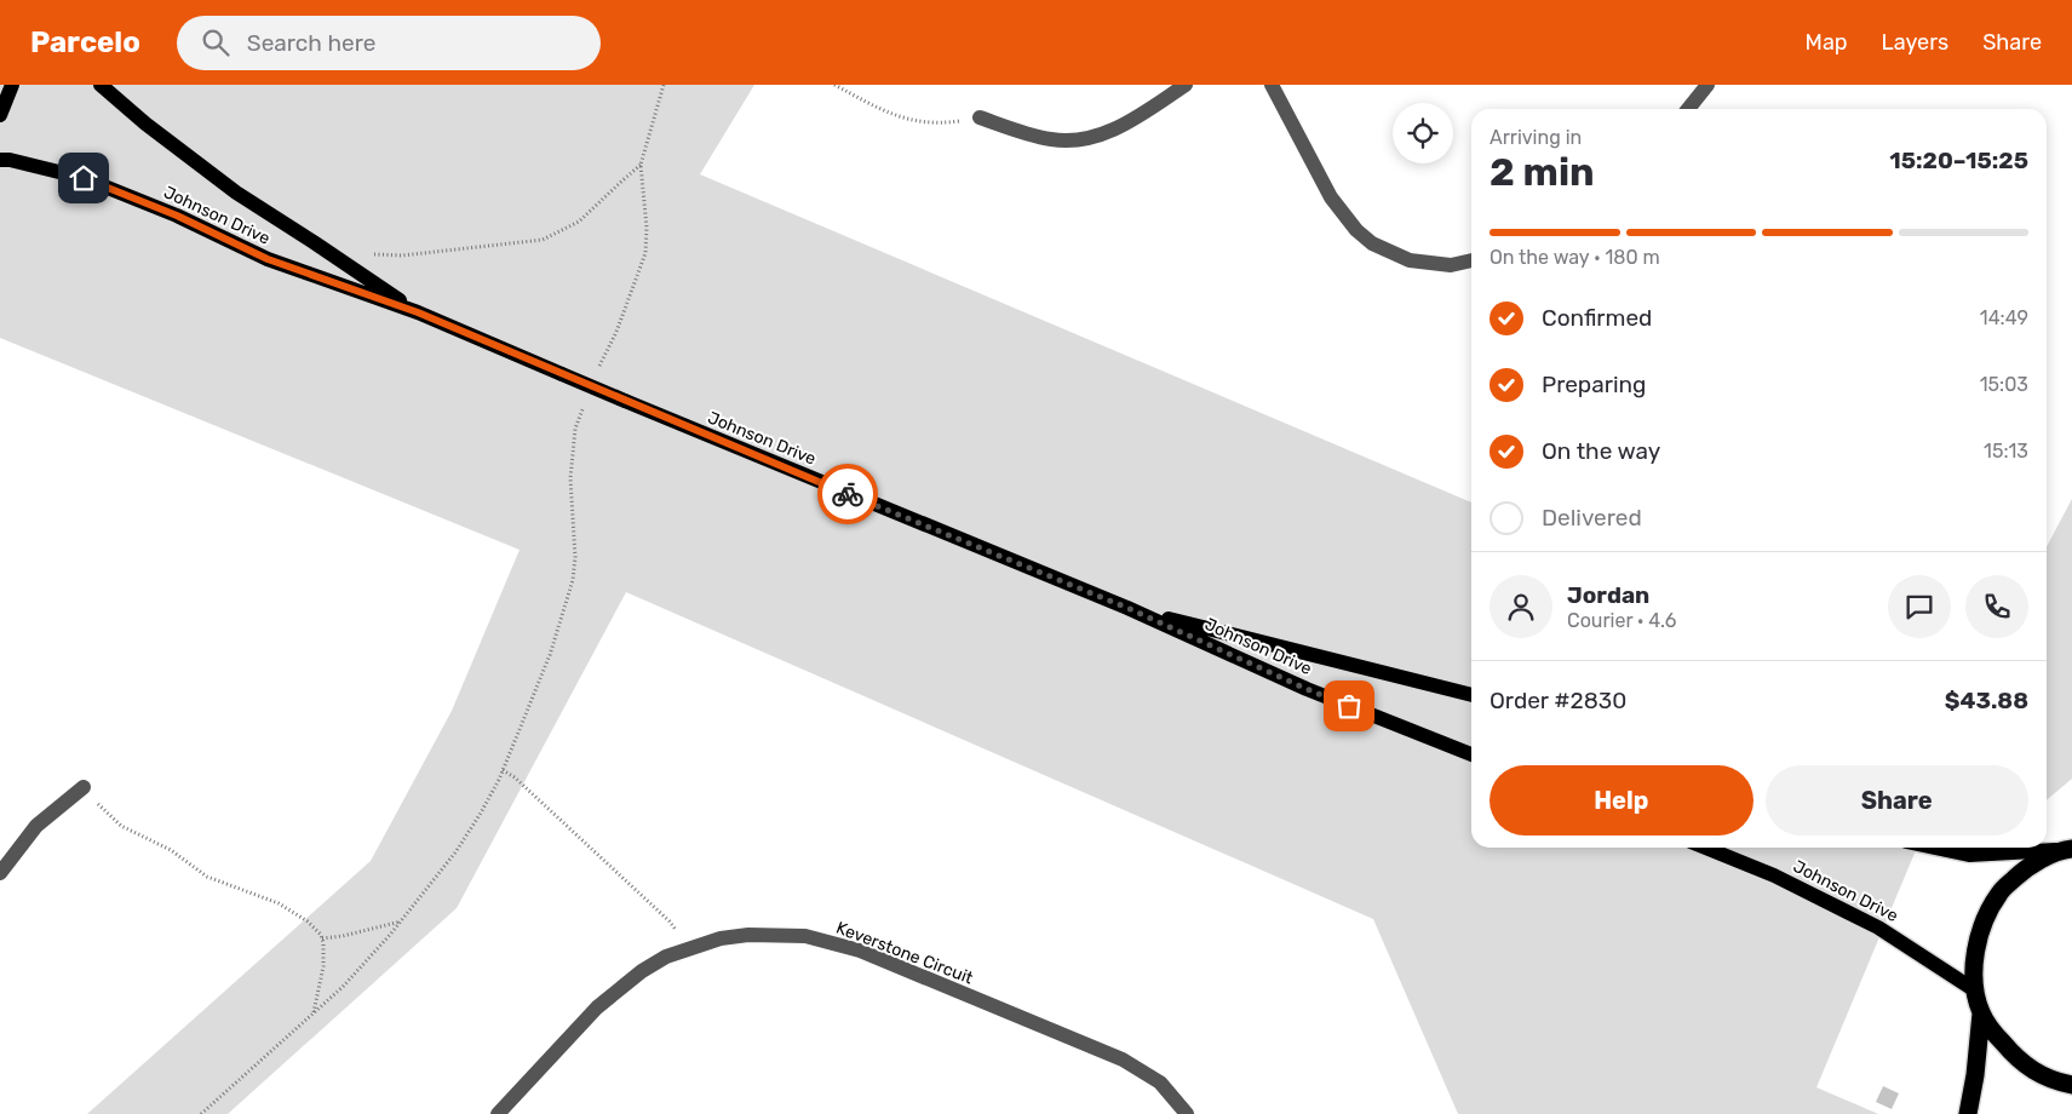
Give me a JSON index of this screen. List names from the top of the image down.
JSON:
{
  "streets": {
    "main road": ["Johnson Drive"],
    "street": ["Keverstone Circuit"]
  },
  "page": {
    "header": "Parcelo",
    "search": "Search here",
    "nav": ["Map", "Layers", "Share"],
    "heading": ["2 min", "Arriving in", "15:20–15:25"],
    "panel": [
      "Jordan",
      "Courier · 4.6",
      "Order #2830",
      "$43.88"
    ],
    "bar": "On the way · 180 m",
    "list": [
      ["Confirmed", "14:49"],
      ["Preparing", "15:03"],
      ["On the way", "15:13"],
      "Delivered"
    ],
    "buttons": ["Help", "Share"]
  }
}
